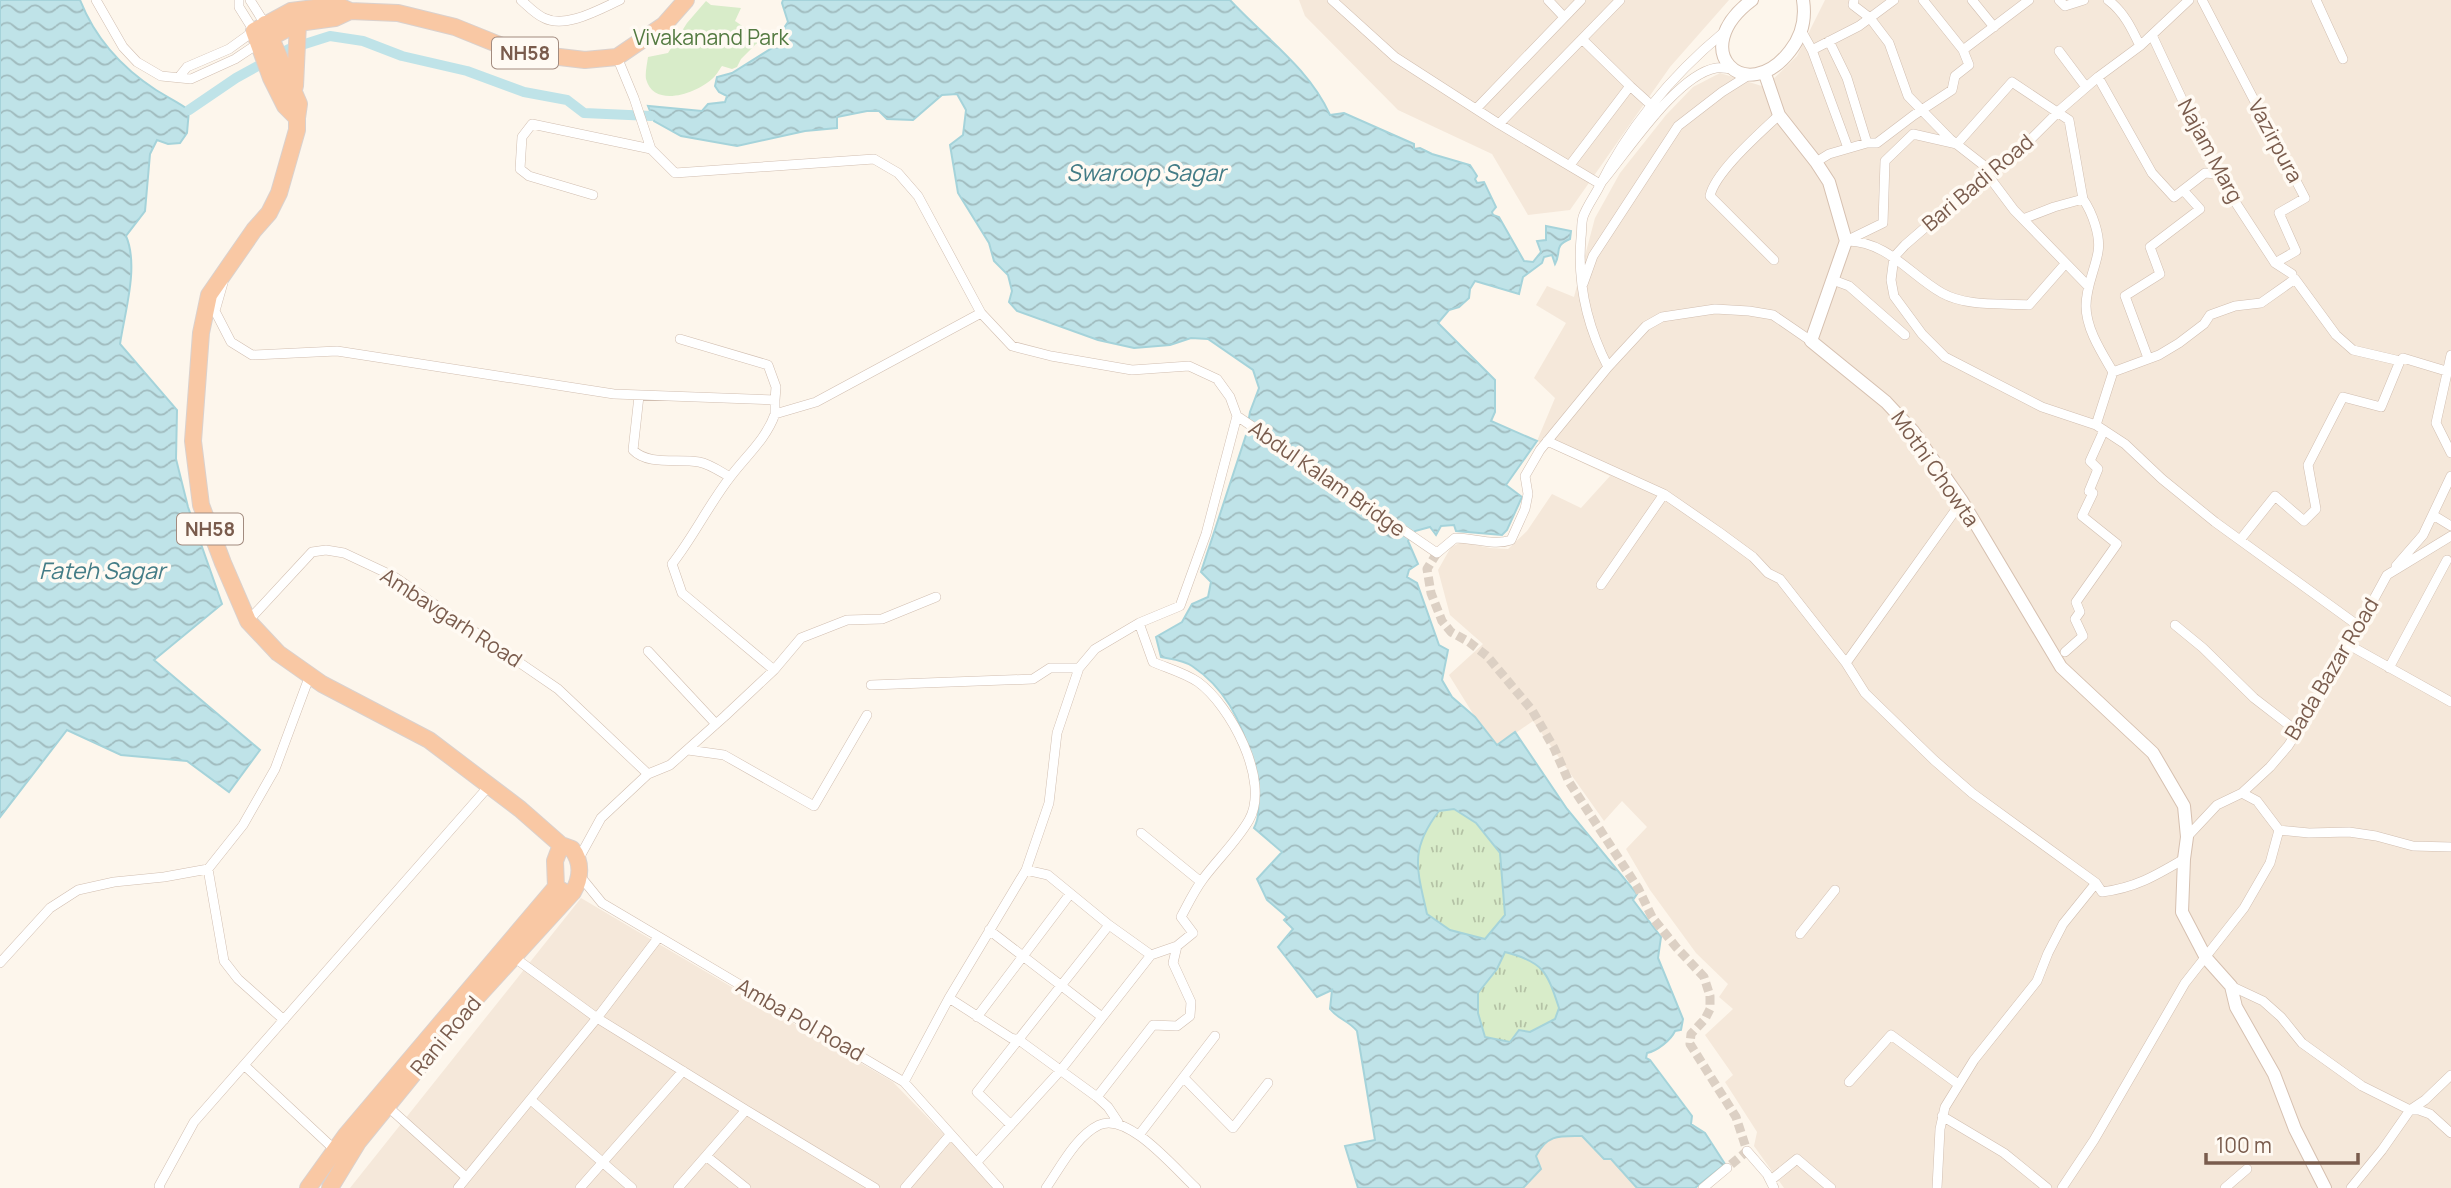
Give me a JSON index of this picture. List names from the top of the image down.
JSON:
{
  "streets": {
    "highway": ["NH58", "Rani Road"],
    "main road": ["Mothi Chowta"],
    "street": [
      "Vazirpura",
      "Najam Marg",
      "Bari Badi Road",
      "Abdul Kalam Bridge",
      "Ambavgarh Road",
      "Bada Bazar Road",
      "Amba Pol Road"
    ]
  },
  "crossings": [
    ["NH58", "Ambavgarh Road"],
    ["NH58", "Amba Pol Road"],
    ["NH58", "Rani Road"],
    ["Vazirpura", "Najam Marg"],
    ["Najam Marg", "Bari Badi Road"],
    ["Mothi Chowta", "Bada Bazar Road"],
    ["Amba Pol Road", "Rani Road"]
  ],
  "water": ["Swaroop Sagar", "Fateh Sagar"],
  "parks": ["Vivakanand Park"],
  "scale_bar": "100 m"
}
